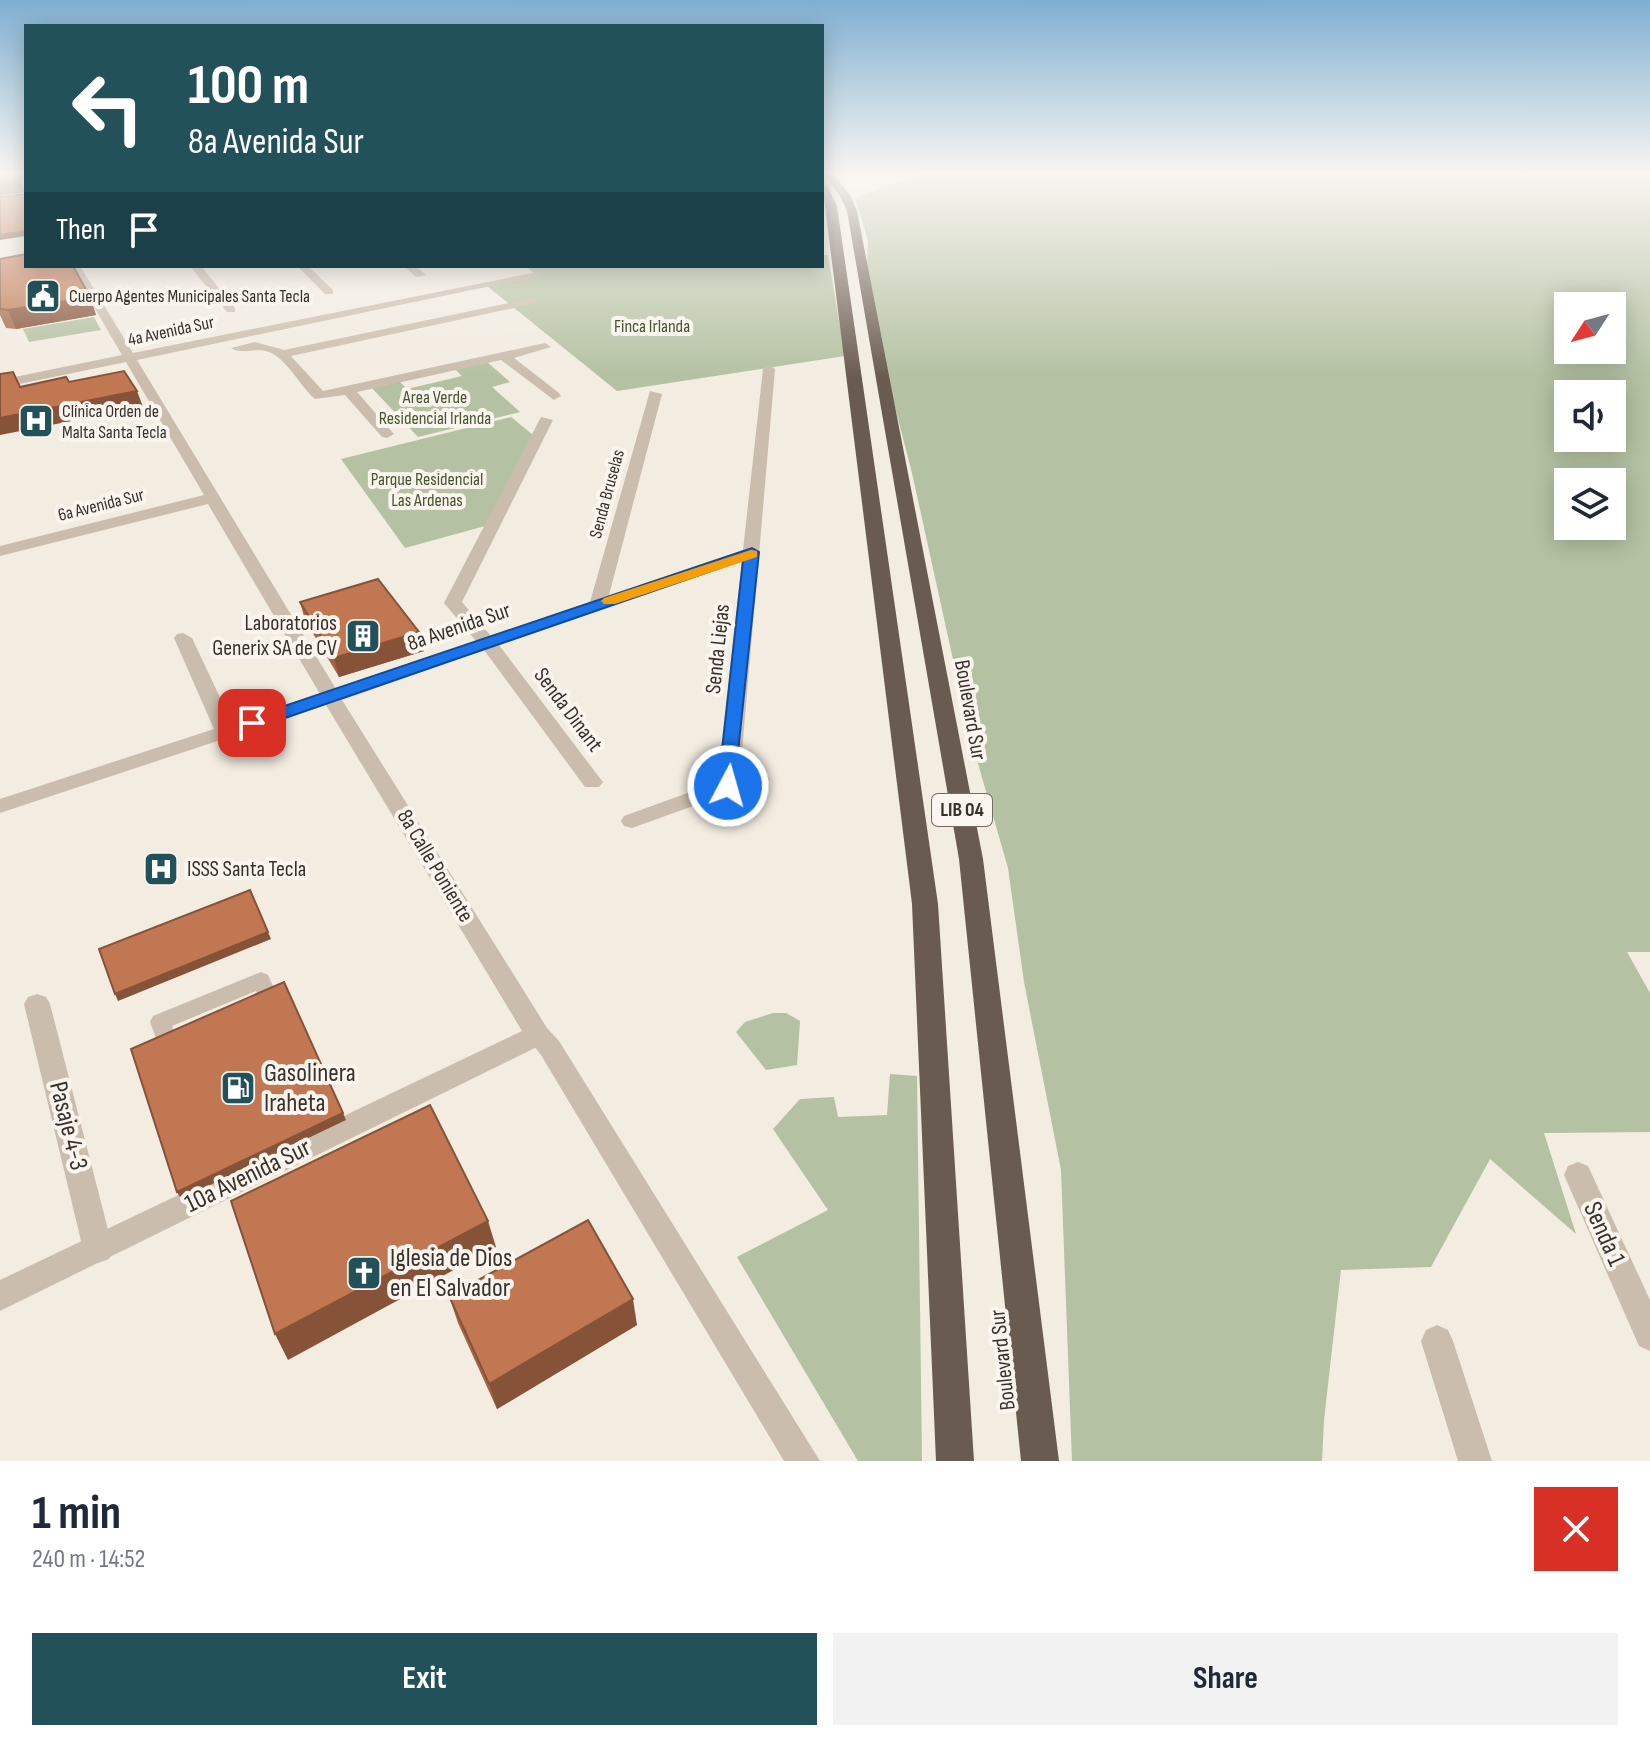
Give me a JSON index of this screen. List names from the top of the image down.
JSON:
{
  "streets": {
    "highway": ["Boulevard Sur", "LIB 04"],
    "street": [
      "4a Avenida Sur",
      "Senda Bruselas",
      "6a Avenida Sur",
      "8a Avenida Sur",
      "Senda Liejas",
      "Senda Dinant",
      "8a Calle Poniente",
      "Pasaje 4-3",
      "10a Avenida Sur",
      "Senda 1"
    ]
  },
  "crossings": [
    ["4a Avenida Sur", "8a Calle Poniente"],
    ["Senda Bruselas", "8a Avenida Sur"],
    ["6a Avenida Sur", "8a Calle Poniente"],
    ["8a Avenida Sur", "Senda Liejas"],
    ["8a Avenida Sur", "Senda Dinant"],
    ["8a Avenida Sur", "8a Calle Poniente"],
    ["8a Calle Poniente", "10a Avenida Sur"],
    ["Pasaje 4-3", "10a Avenida Sur"]
  ],
  "parks": ["Finca Irlanda", "Area Verde Residencial Irlanda", "Parque Residencial Las Ardenas"],
  "places": {
    "public building": ["Cuerpo Agentes Municipales Santa Tecla"],
    "hospital": ["Clínica Orden de Malta Santa Tecla", "ISSS Santa Tecla"],
    "building": ["Laboratorios Generix SA de CV"],
    "fuel station": ["Gasolinera Iraheta"],
    "church": ["Iglesia de Dios en El Salvador"]
  },
  "north": "bottom left",
  "page": {
    "turn": ["100 m", "8a Avenida Sur"],
    "then": "Then",
    "heading": ["1 min", "240 m · 14:52"],
    "buttons": ["Exit", "Share"]
  }
}
